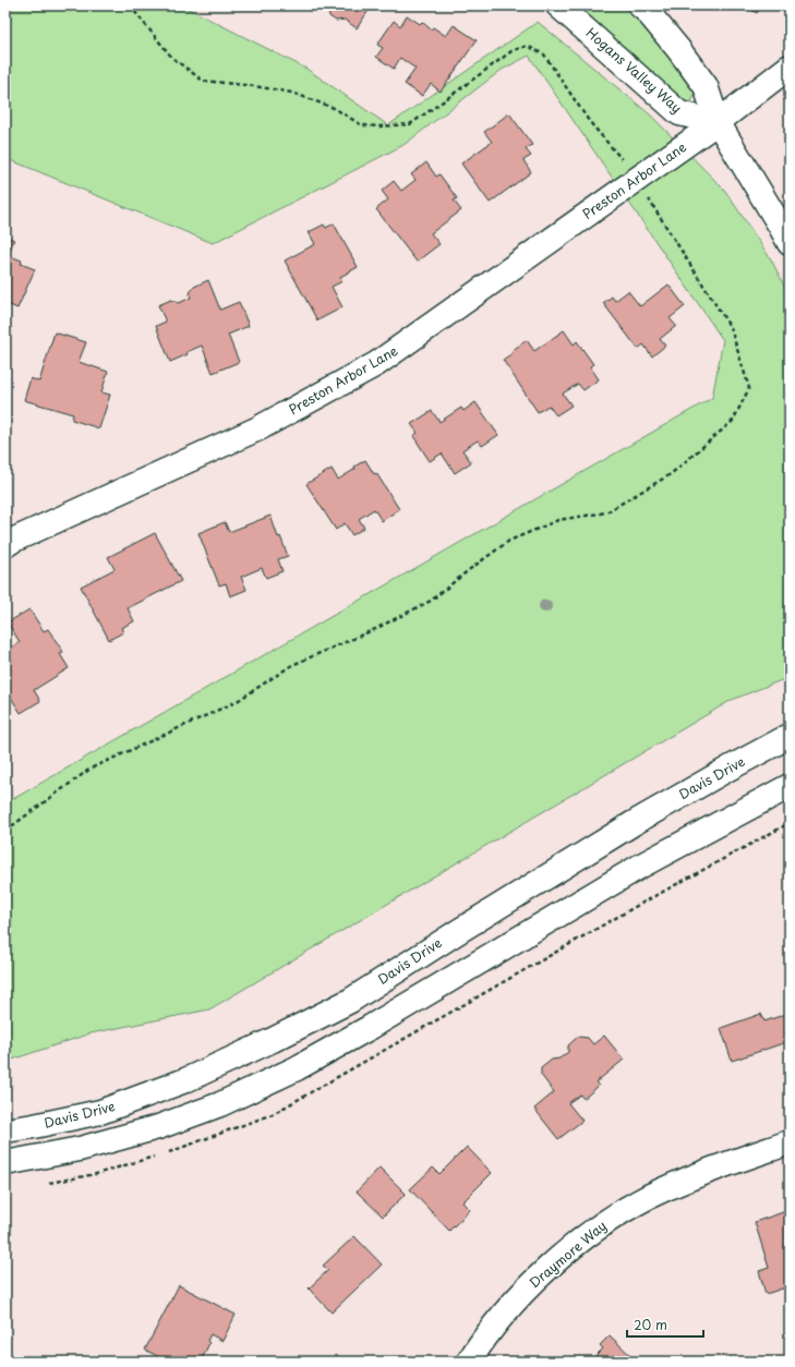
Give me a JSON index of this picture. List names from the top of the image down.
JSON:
{
  "streets": {
    "street": [
      "Hogans Valley Way",
      "Preston Arbor Lane",
      "Davis Drive",
      "Draymore Way"
    ]
  },
  "crossings": [
    ["Hogans Valley Way", "Preston Arbor Lane"]
  ],
  "scale_bar": "20 m"
}
